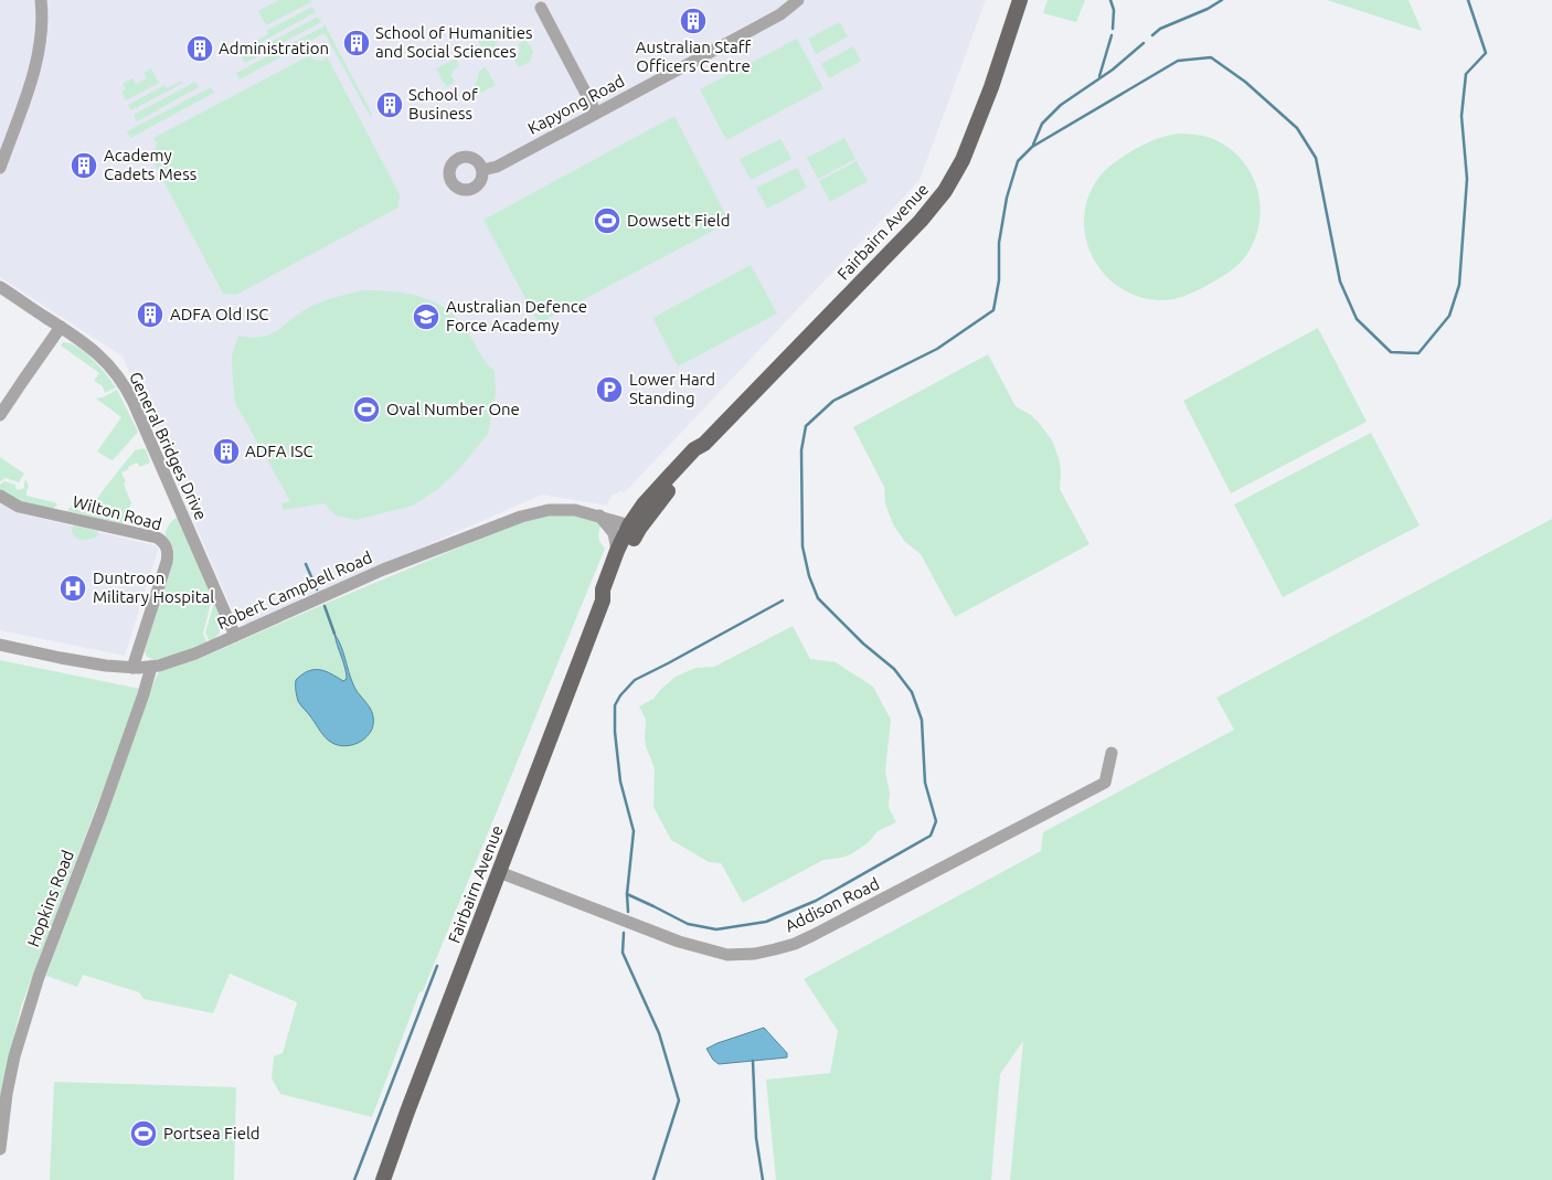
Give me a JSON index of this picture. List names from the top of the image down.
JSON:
{
  "streets": {
    "main road": ["Fairbairn Avenue"],
    "street": [
      "Kapyong Road",
      "General Bridges Drive",
      "Wilton Road",
      "Robert Campbell Road",
      "Hopkins Road",
      "Addison Road"
    ]
  },
  "crossings": [
    ["Fairbairn Avenue", "Robert Campbell Road"],
    ["Fairbairn Avenue", "Addison Road"],
    ["General Bridges Drive", "Robert Campbell Road"],
    ["Wilton Road", "Robert Campbell Road"],
    ["Robert Campbell Road", "Hopkins Road"]
  ],
  "places": {
    "building": [
      "Australian Staff Officers Centre",
      "School of Humanities and Social Sciences",
      "Administration",
      "School of Business",
      "Academy Cadets Mess",
      "ADFA Old ISC",
      "ADFA ISC"
    ],
    "sports": ["Dowsett Field", "Oval Number One", "Portsea Field"],
    "school or university": ["Australian Defence Force Academy"],
    "parking": ["Lower Hard Standing"],
    "hospital": ["Duntroon Military Hospital"]
  }
}
